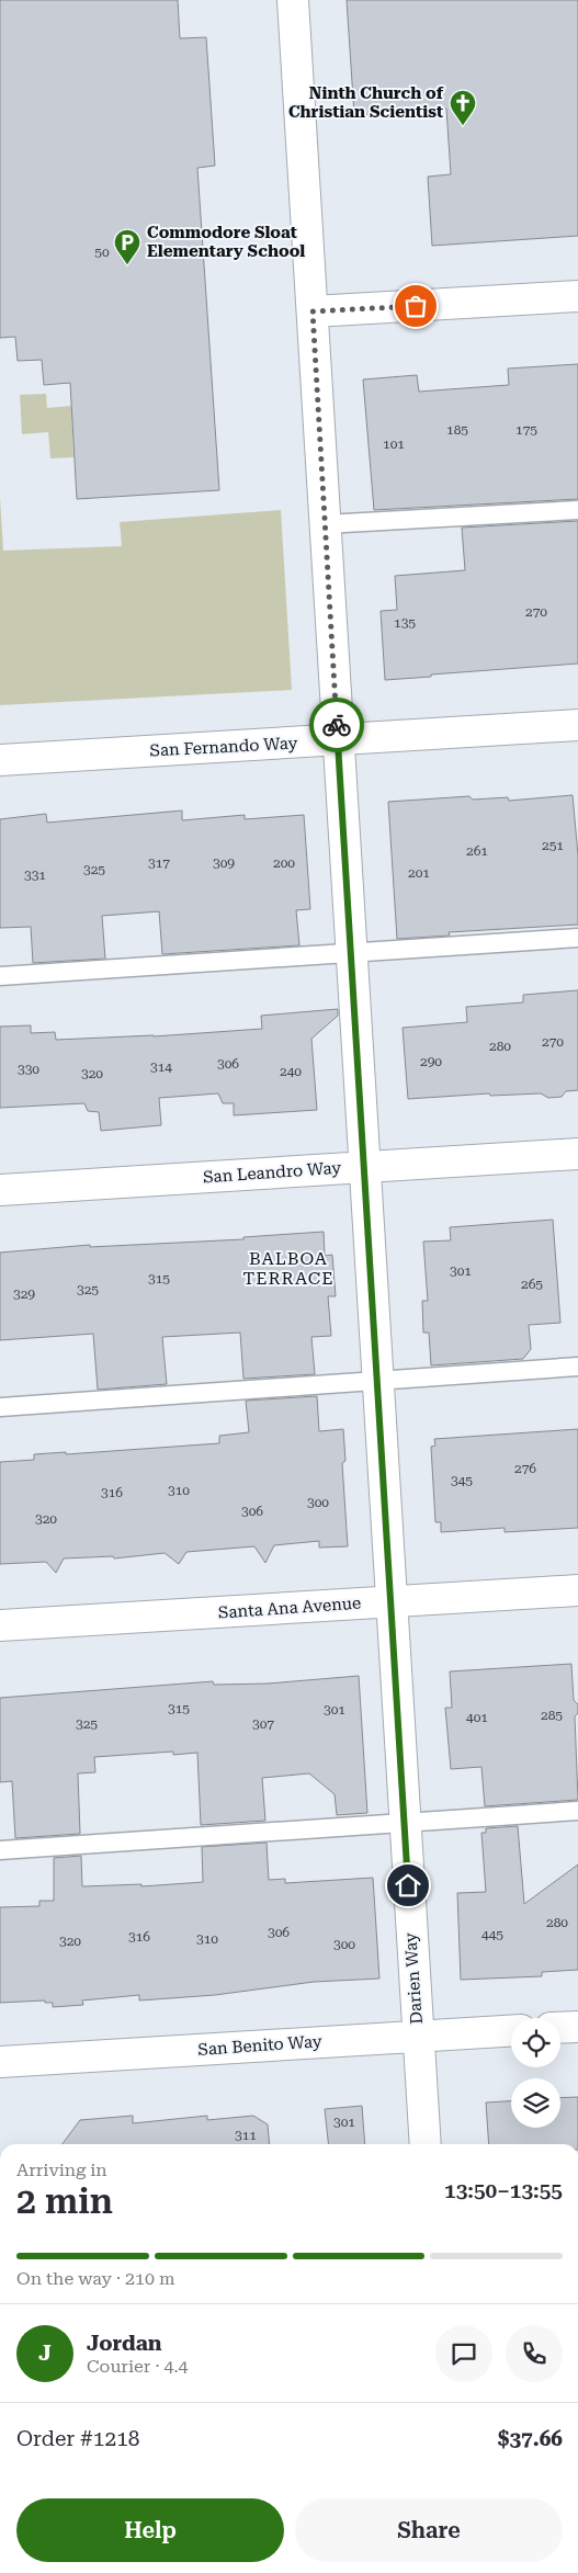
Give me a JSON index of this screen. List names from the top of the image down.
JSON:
{
  "streets": {
    "street": [
      "San Fernando Way",
      "San Leandro Way",
      "Santa Ana Avenue",
      "Darien Way",
      "San Benito Way"
    ]
  },
  "crossings": [
    ["San Fernando Way", "Darien Way"],
    ["San Leandro Way", "Darien Way"],
    ["Santa Ana Avenue", "Darien Way"],
    ["Darien Way", "San Benito Way"]
  ],
  "districts": ["BALBOA TERRACE"],
  "places": {
    "church": ["Ninth Church of Christian Scientist"],
    "parking": ["Commodore Sloat Elementary School"]
  },
  "house_numbers": [
    "50",
    "185",
    "175",
    "101",
    "270",
    "135",
    "251",
    "261",
    "317",
    "309",
    "200",
    "325",
    "201",
    "331",
    "270",
    "280",
    "290",
    "306",
    "314",
    "330",
    "240",
    "320",
    "301",
    "315",
    "265",
    "325",
    "329",
    "276",
    "345",
    "310",
    "316",
    "300",
    "306",
    "320",
    "315",
    "301",
    "285",
    "401",
    "325",
    "307",
    "280",
    "306",
    "445",
    "316",
    "310",
    "320",
    "300",
    "301",
    "311"
  ],
  "page": {
    "heading": ["2 min", "Arriving in", "13:50–13:55"],
    "panel": [
      "Jordan",
      "Courier · 4.4",
      "Order #1218",
      "$37.66"
    ],
    "bar": "On the way · 210 m",
    "round": "J",
    "buttons": ["Help", "Share"]
  }
}
